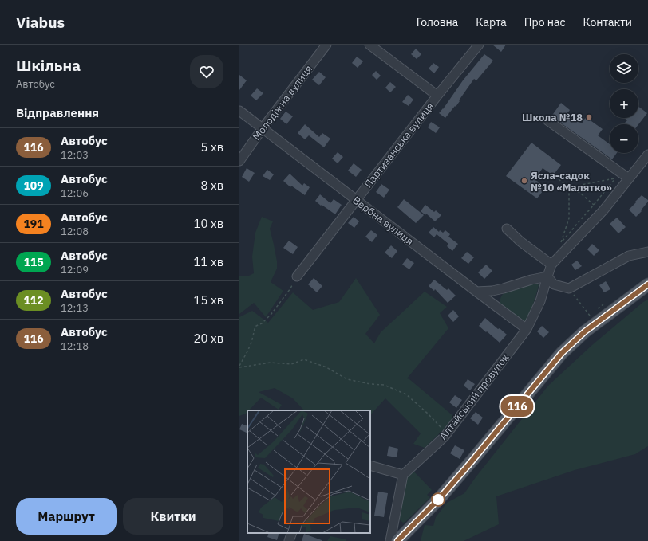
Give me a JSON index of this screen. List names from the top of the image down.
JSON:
{
  "streets": {
    "street": [
      "Молодіжна вулиця",
      "Партизанська вулиця",
      "Вербна вулиця",
      "Алтайський провулок"
    ]
  },
  "crossings": [
    ["Молодіжна вулиця", "Вербна вулиця"],
    ["Партизанська вулиця", "Вербна вулиця"],
    ["Вербна вулиця", "Алтайський провулок"]
  ],
  "places": ["Школа №18", "Ясла-садок №10 «Малятко»"],
  "lines": ["bus line 116"],
  "page": {
    "header": "Viabus",
    "nav": [
      "Головна",
      "Карта",
      "Про нас",
      "Контакти"
    ],
    "heading": [
      ["Шкільна", "Автобус"],
      "Відправлення"
    ],
    "on_map": "116",
    "map_buttons": ["+", "−"],
    "list": [
      {
        "mark": "116",
        "name": "Автобус",
        "note": "12:03",
        "value": "5 хв"
      },
      {
        "mark": "109",
        "name": "Автобус",
        "note": "12:06",
        "value": "8 хв"
      },
      {
        "mark": "191",
        "name": "Автобус",
        "note": "12:08",
        "value": "10 хв"
      },
      {
        "mark": "115",
        "name": "Автобус",
        "note": "12:09",
        "value": "11 хв"
      },
      {
        "mark": "112",
        "name": "Автобус",
        "note": "12:13",
        "value": "15 хв"
      },
      {
        "mark": "116",
        "name": "Автобус",
        "note": "12:18",
        "value": "20 хв"
      }
    ],
    "buttons": ["Маршрут", "Квитки"]
  }
}
